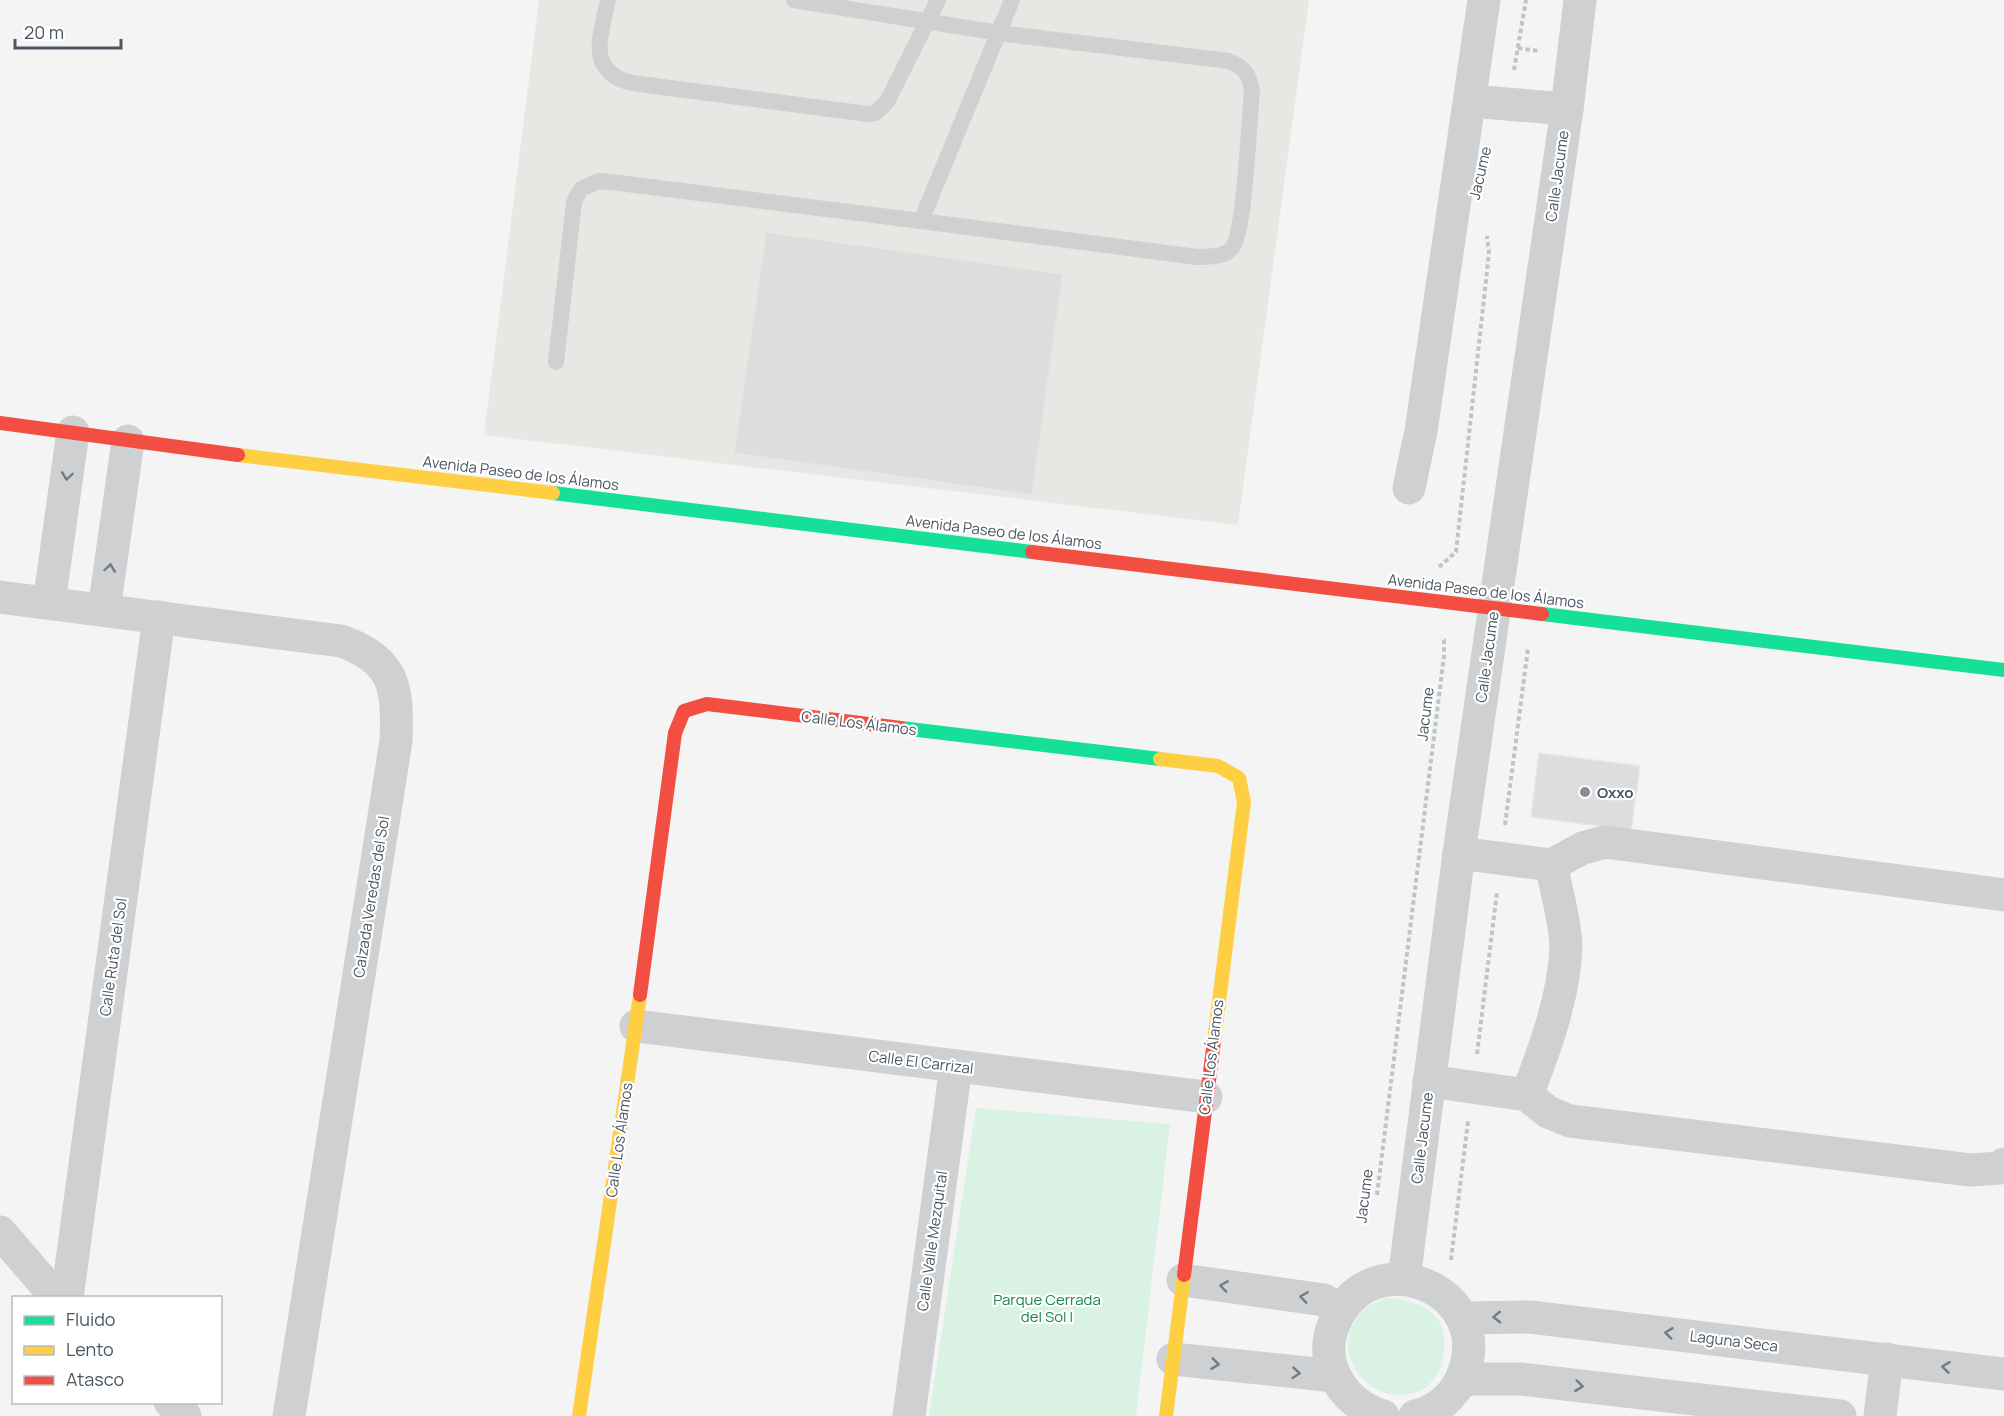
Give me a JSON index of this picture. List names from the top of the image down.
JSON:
{
  "streets": {
    "street": [
      "Calle Jacume",
      "Avenida Paseo de los Álamos",
      "Calle Los Álamos",
      "Calzada Veredas del Sol",
      "Calle Ruta del Sol",
      "Calle El Carrizal",
      "Calle Valle Mezquital",
      "Laguna Seca"
    ],
    "path": ["Jacume"]
  },
  "crossings": [
    ["Jacume", "Avenida Paseo de los Álamos"],
    ["Calle Jacume", "Avenida Paseo de los Álamos"],
    ["Calle Los Álamos", "Calle El Carrizal"],
    ["Calzada Veredas del Sol", "Calle Ruta del Sol"],
    ["Calle El Carrizal", "Calle Valle Mezquital"]
  ],
  "parks": ["Parque Cerrada del Sol I"],
  "places": ["Oxxo"],
  "legend": ["Fluido", "Lento", "Atasco"],
  "scale_bar": "20 m"
}
